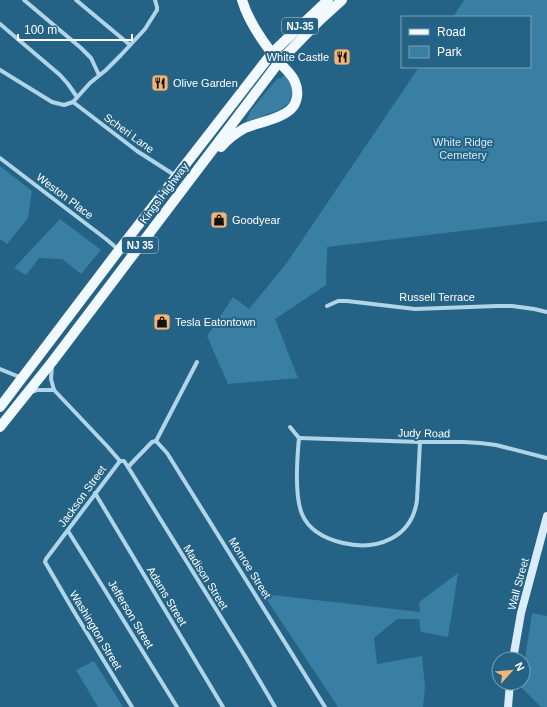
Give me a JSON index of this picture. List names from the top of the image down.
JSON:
{
  "streets": {
    "main road": ["NJ-35", "Kings Highway", "NJ 35"],
    "street": [
      "Scheri Lane",
      "Weston Place",
      "Russell Terrace",
      "Judy Road",
      "Jackson Street",
      "Monroe Street",
      "Madison Street",
      "Wall Street",
      "Adams Street",
      "Jefferson Street",
      "Washington Street"
    ]
  },
  "crossings": [
    ["Scheri Lane", "Kings Highway"],
    ["Kings Highway", "Weston Place"],
    ["Jackson Street", "Madison Street"],
    ["Jackson Street", "Adams Street"],
    ["Jackson Street", "Jefferson Street"],
    ["Jackson Street", "Washington Street"]
  ],
  "parks": ["White Ridge Cemetery"],
  "places": {
    "restaurant": ["White Castle", "Olive Garden"],
    "shop": ["Goodyear", "Tesla Eatontown"]
  },
  "legend": ["Road", "Park"],
  "scale_bar": "100 m",
  "north": "top right"
}
